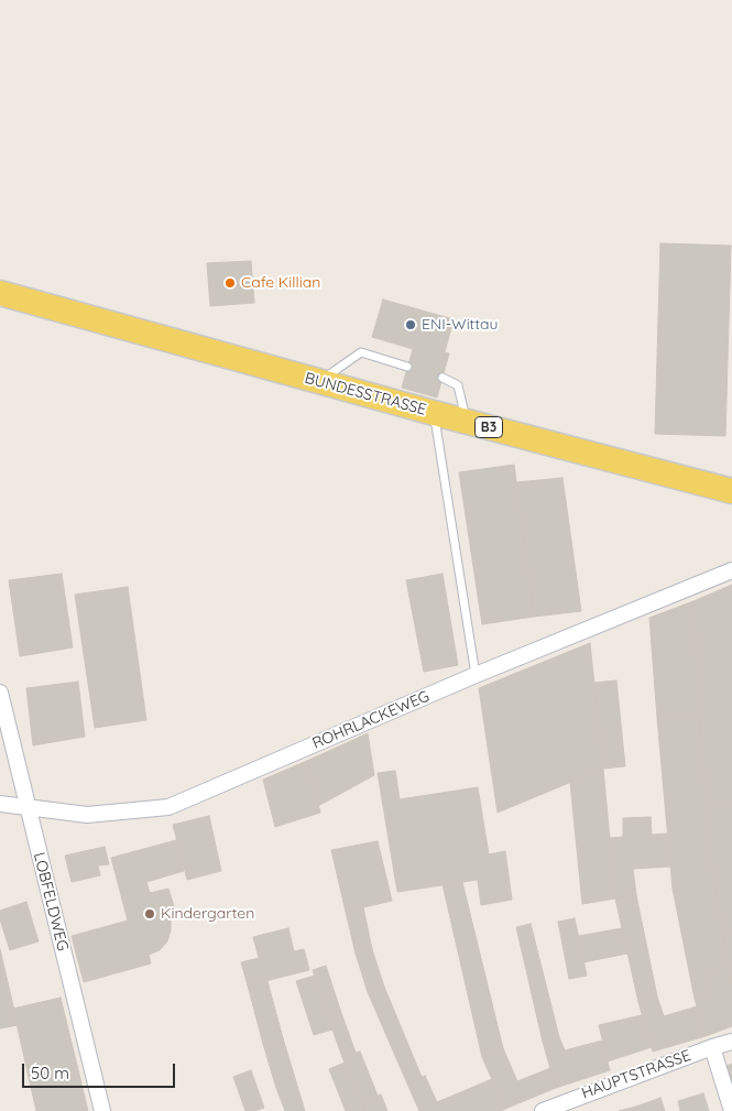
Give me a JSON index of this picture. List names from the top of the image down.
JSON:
{
  "streets": {
    "main road": ["BUNDESSTRASSE", "B3"],
    "street": ["ROHRLACKEWEG", "LOBFELDWEG", "HAUPTSTRASSE"]
  },
  "crossings": [
    ["ROHRLACKEWEG", "LOBFELDWEG"]
  ],
  "places": ["Cafe Killian", "ENI-Wittau", "Kindergarten"],
  "scale_bar": "50 m"
}
